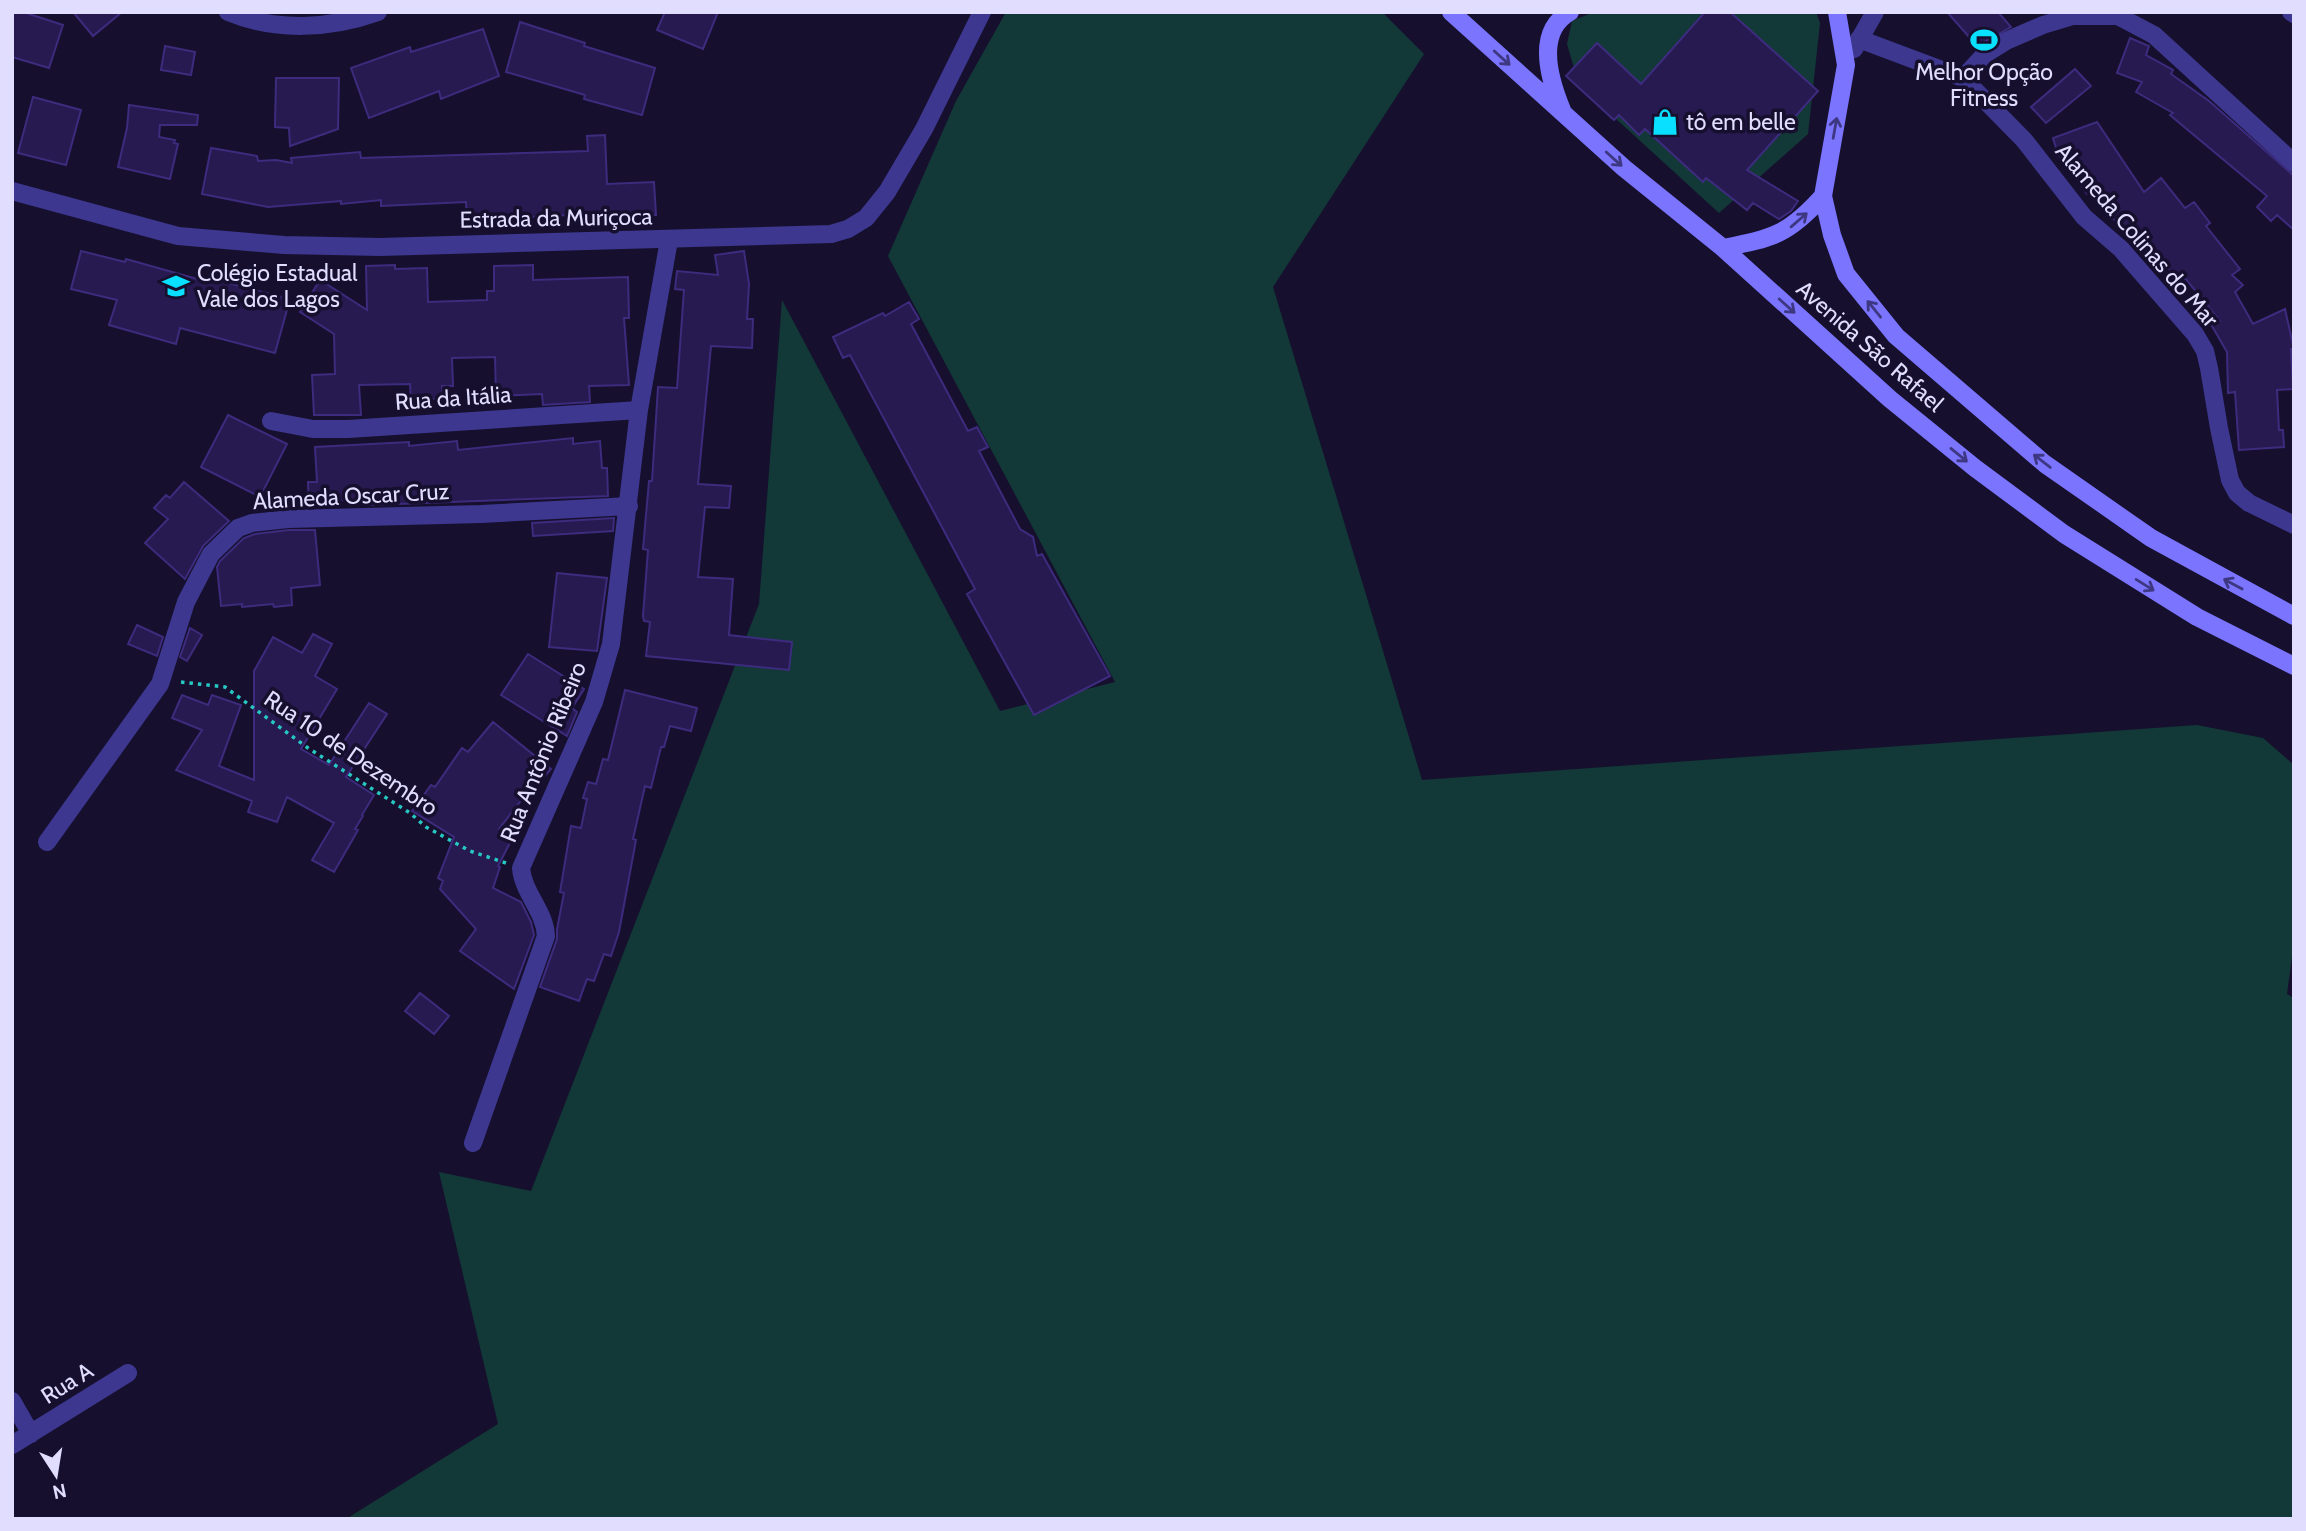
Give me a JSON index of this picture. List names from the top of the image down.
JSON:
{
  "streets": {
    "main road": ["Avenida São Rafael"],
    "street": [
      "Estrada da Muriçoca",
      "Alameda Colinas do Mar",
      "Rua da Itália",
      "Alameda Oscar Cruz",
      "Rua Antônio Ribeiro",
      "Rua A"
    ],
    "path": ["Rua 10 de Dezembro"]
  },
  "crossings": [
    ["Estrada da Muriçoca", "Rua Antônio Ribeiro"],
    ["Rua da Itália", "Rua Antônio Ribeiro"],
    ["Alameda Oscar Cruz", "Rua Antônio Ribeiro"],
    ["Alameda Oscar Cruz", "Rua 10 de Dezembro"],
    ["Rua Antônio Ribeiro", "Rua 10 de Dezembro"]
  ],
  "places": {
    "sports": ["Melhor Opção Fitness"],
    "shop": ["tô em belle"],
    "school or university": ["Colégio Estadual Vale dos Lagos"]
  },
  "north": "bottom"
}
